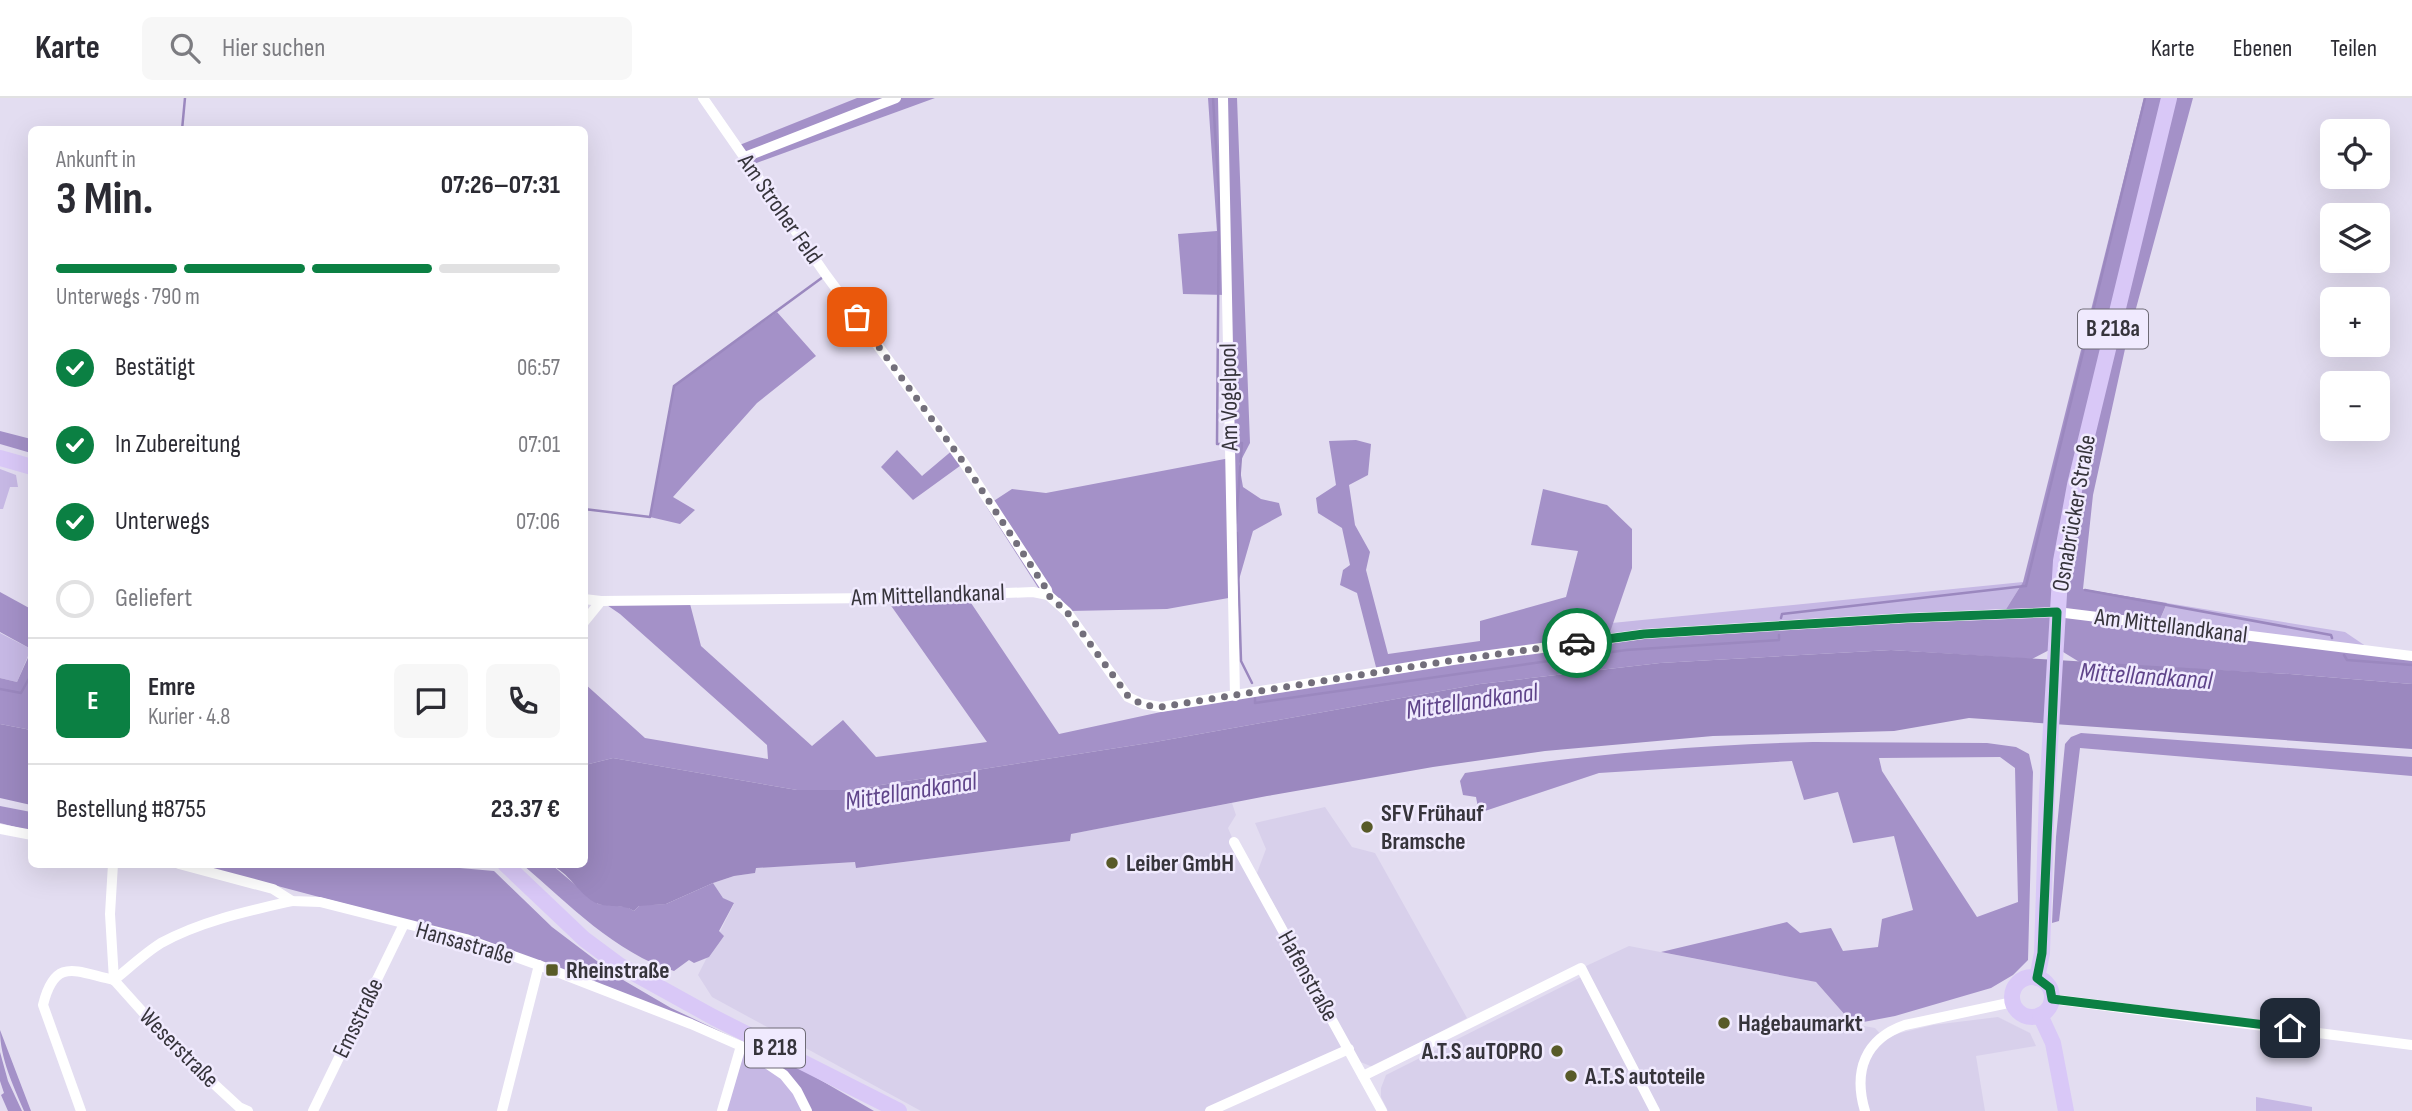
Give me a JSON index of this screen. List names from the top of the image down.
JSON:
{
  "streets": {
    "main road": ["B 218a", "Osnabrücker Straße", "B 218"],
    "street": [
      "Am Stroher Feld",
      "Am Vogelpool",
      "Am Mittellandkanal",
      "Hansastraße",
      "Hafenstraße",
      "Emsstraße",
      "Weserstraße"
    ]
  },
  "crossings": [
    ["Am Stroher Feld", "Am Mittellandkanal"],
    ["Am Vogelpool", "Am Mittellandkanal"],
    ["Osnabrücker Straße", "Am Mittellandkanal"],
    ["Hansastraße", "Emsstraße"],
    ["Hansastraße", "Weserstraße"]
  ],
  "water": ["Mittellandkanal"],
  "places": {
    "other": [
      "SFV Frühauf Bramsche",
      "Leiber GmbH",
      "Hagebaumarkt",
      "A.T.S auTOPRO",
      "A.T.S autoteile"
    ],
    "transit": ["Rheinstraße"]
  },
  "page": {
    "header": "Karte",
    "search": "Hier suchen",
    "nav": ["Karte", "Ebenen", "Teilen"],
    "map_buttons": ["+", "−"],
    "heading": ["3 Min.", "Ankunft in", "07:26–07:31"],
    "panel": [
      "Emre",
      "Kurier · 4.8",
      "Bestellung #8755",
      "23.37 €"
    ],
    "bar": "Unterwegs · 790 m",
    "list": [
      ["Bestätigt", "06:57"],
      ["In Zubereitung", "07:01"],
      ["Unterwegs", "07:06"],
      "Geliefert"
    ],
    "round": "E"
  }
}
